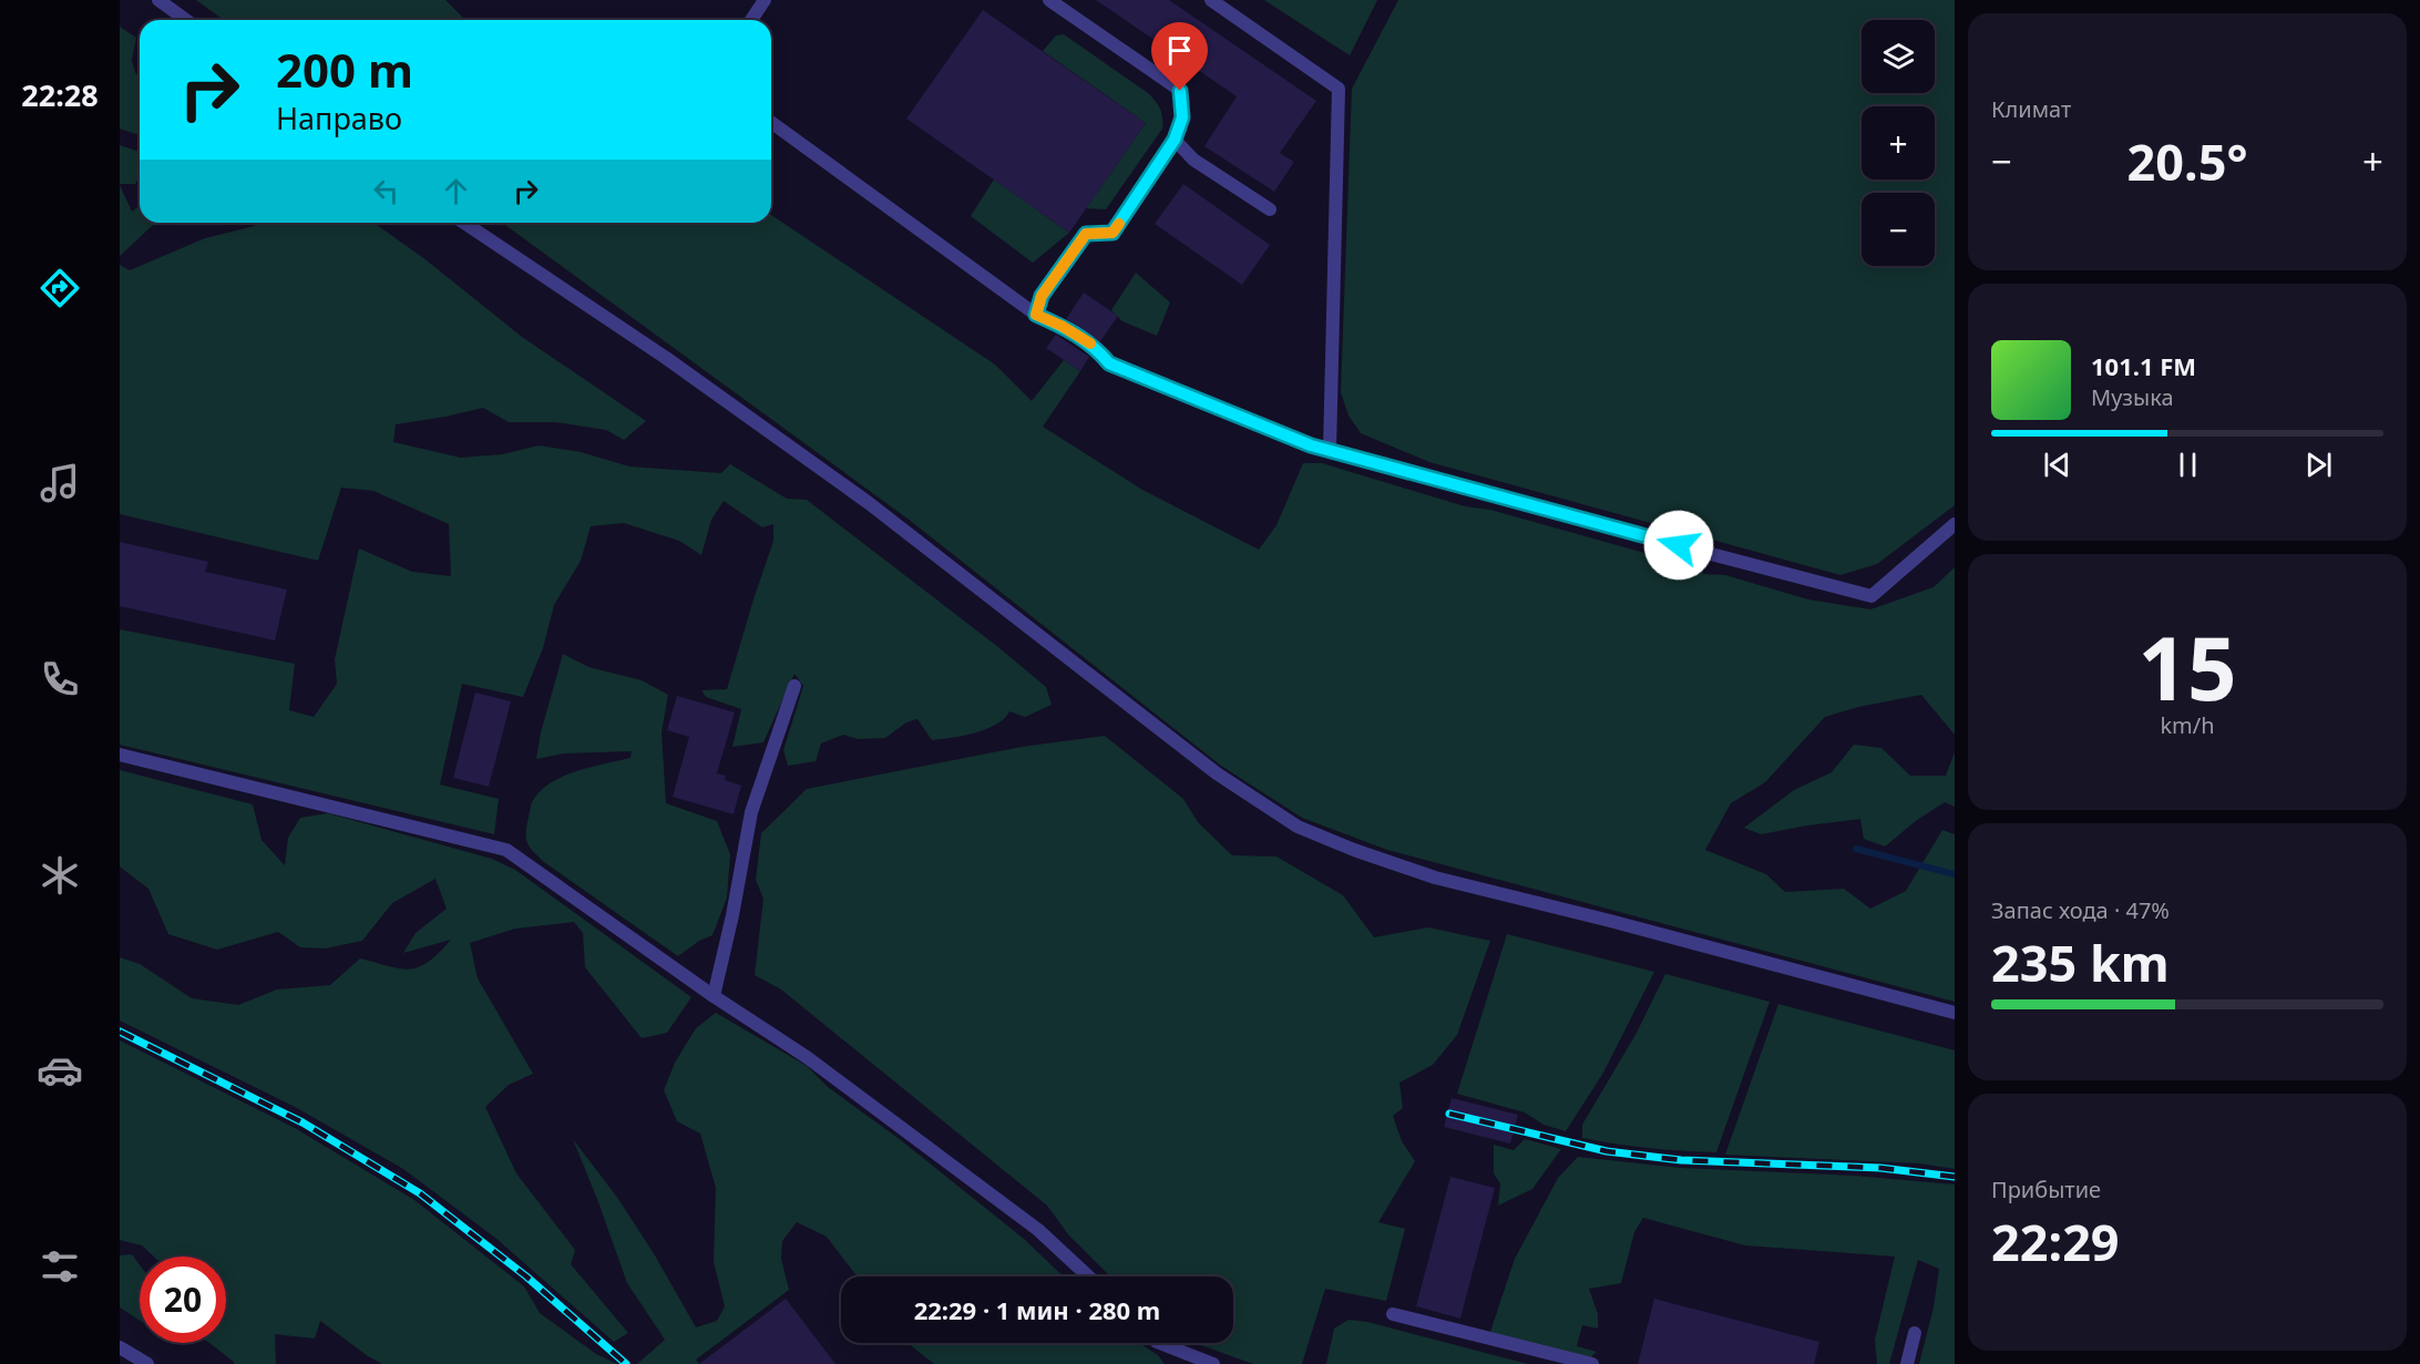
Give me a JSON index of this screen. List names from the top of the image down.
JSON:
{
  "page": {
    "tabs": "22:28",
    "tile": [
      "Климат",
      ["15", "km/h"],
      ["Запас хода · 47%", "235 km"],
      ["Прибытие", "22:29"]
    ],
    "map_buttons": ["+", "−"],
    "turn": ["200 m", "Направо"],
    "heat": ["−", "20.5°", "+"],
    "song": ["101.1 FM", "Музыка"],
    "limit": "20",
    "trip": "22:29 · 1 мин · 280 m"
  }
}
